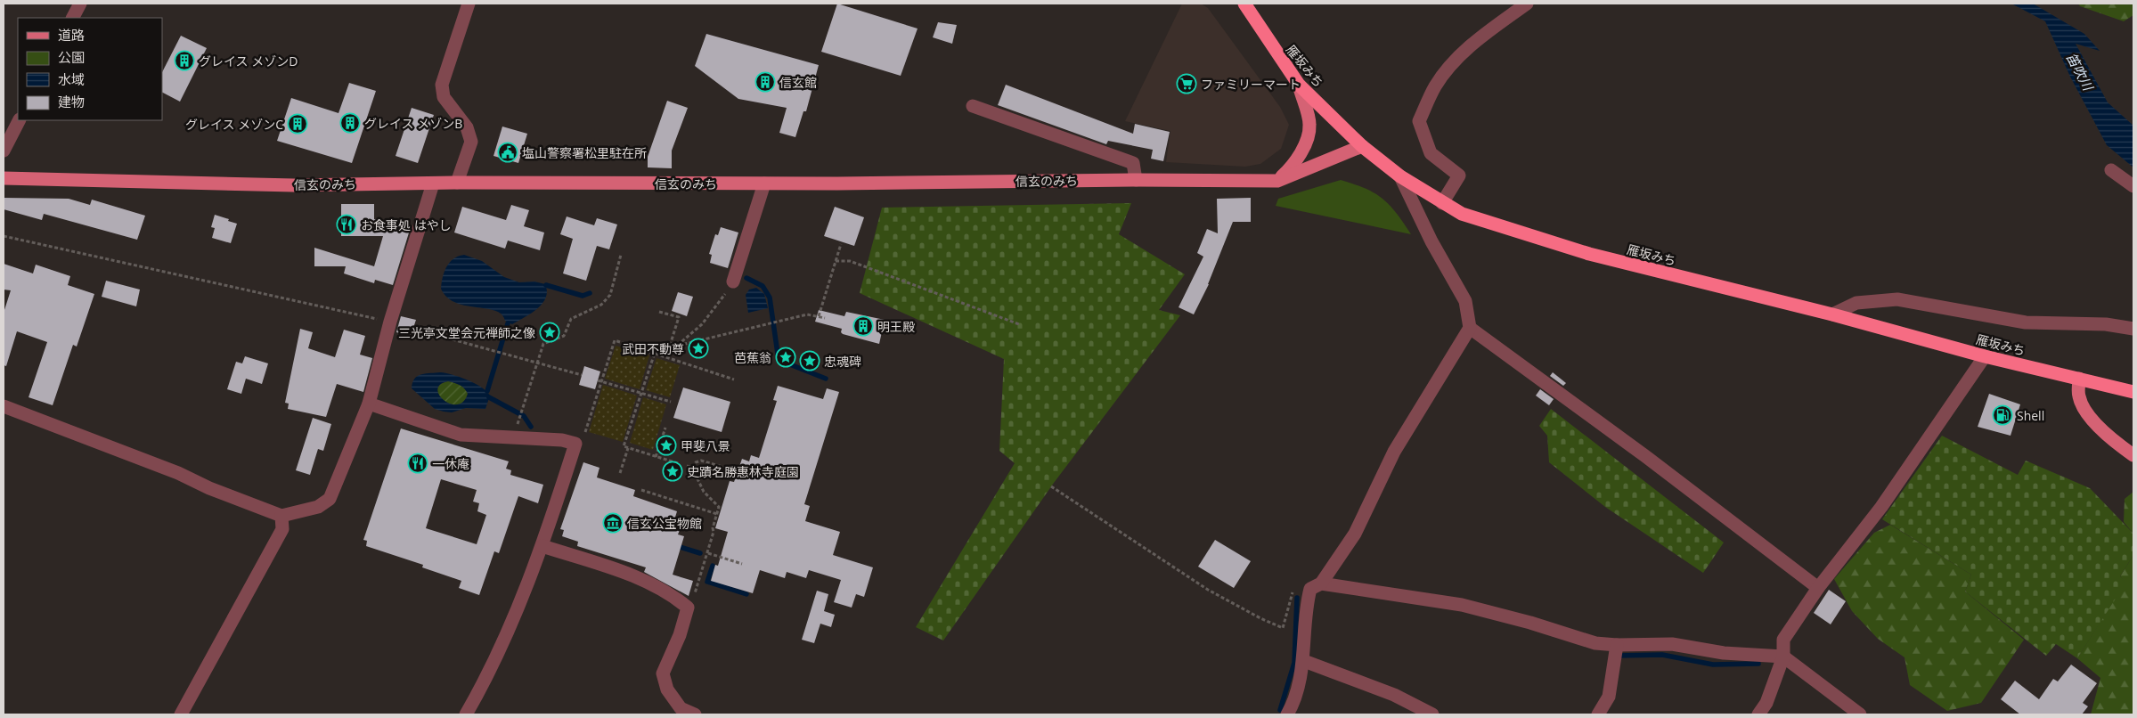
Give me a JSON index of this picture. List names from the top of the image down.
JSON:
{
  "streets": {
    "highway": ["雁坂みち"],
    "main road": ["信玄のみち"]
  },
  "crossings": [
    ["雁坂みち", "信玄のみち"]
  ],
  "water": ["笛吹川"],
  "places": {
    "building": [
      "グレイス メゾンD",
      "信玄館",
      "グレイス メゾンB",
      "グレイス メゾンC",
      "明王殿"
    ],
    "supermarket": ["ファミリーマート"],
    "public building": ["塩山警察署松里駐在所"],
    "restaurant": ["お食事処 はやし", "一休庵"],
    "place": [
      "三光亭文堂会元禅師之像",
      "武田不動尊",
      "芭蕉翁",
      "忠魂碑",
      "甲斐八景",
      "史蹟名勝惠林寺庭園"
    ],
    "fuel station": ["Shell"],
    "museum": ["信玄公宝物館"]
  },
  "legend": [
    "道路",
    "公園",
    "水域",
    "建物"
  ]
}
